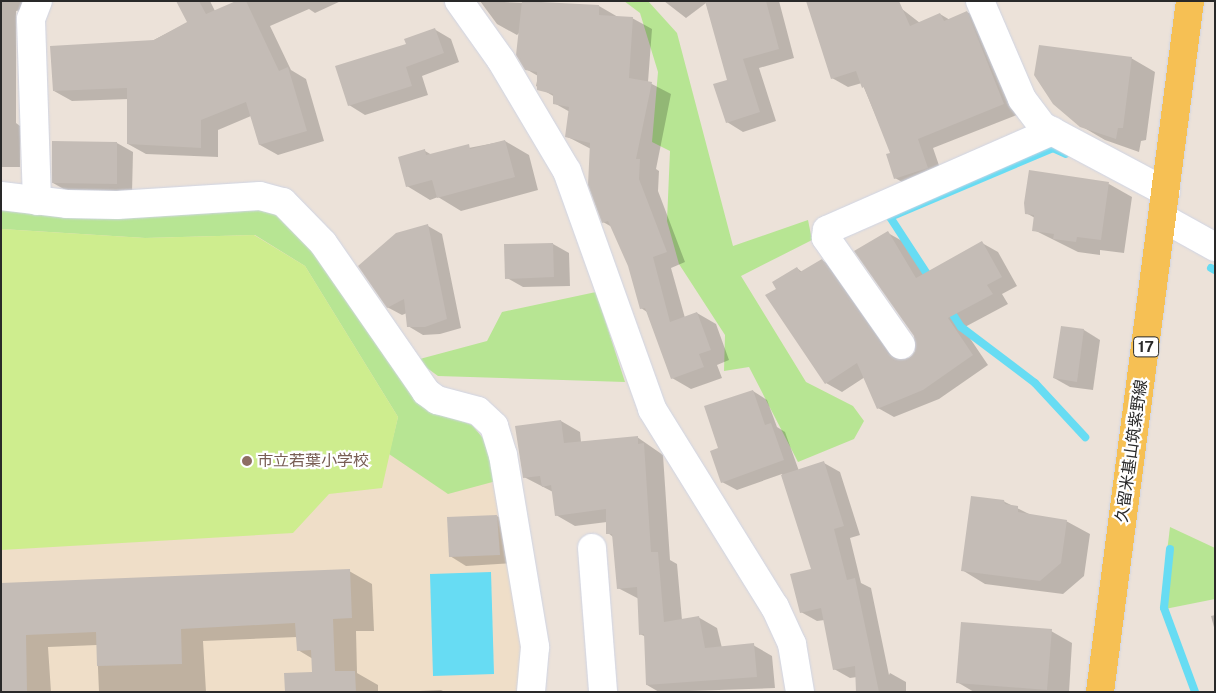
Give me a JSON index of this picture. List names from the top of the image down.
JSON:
{
  "streets": {
    "main road": ["17", "久留米基山筑紫野線"]
  },
  "places": ["市立若葉小学校"]
}
